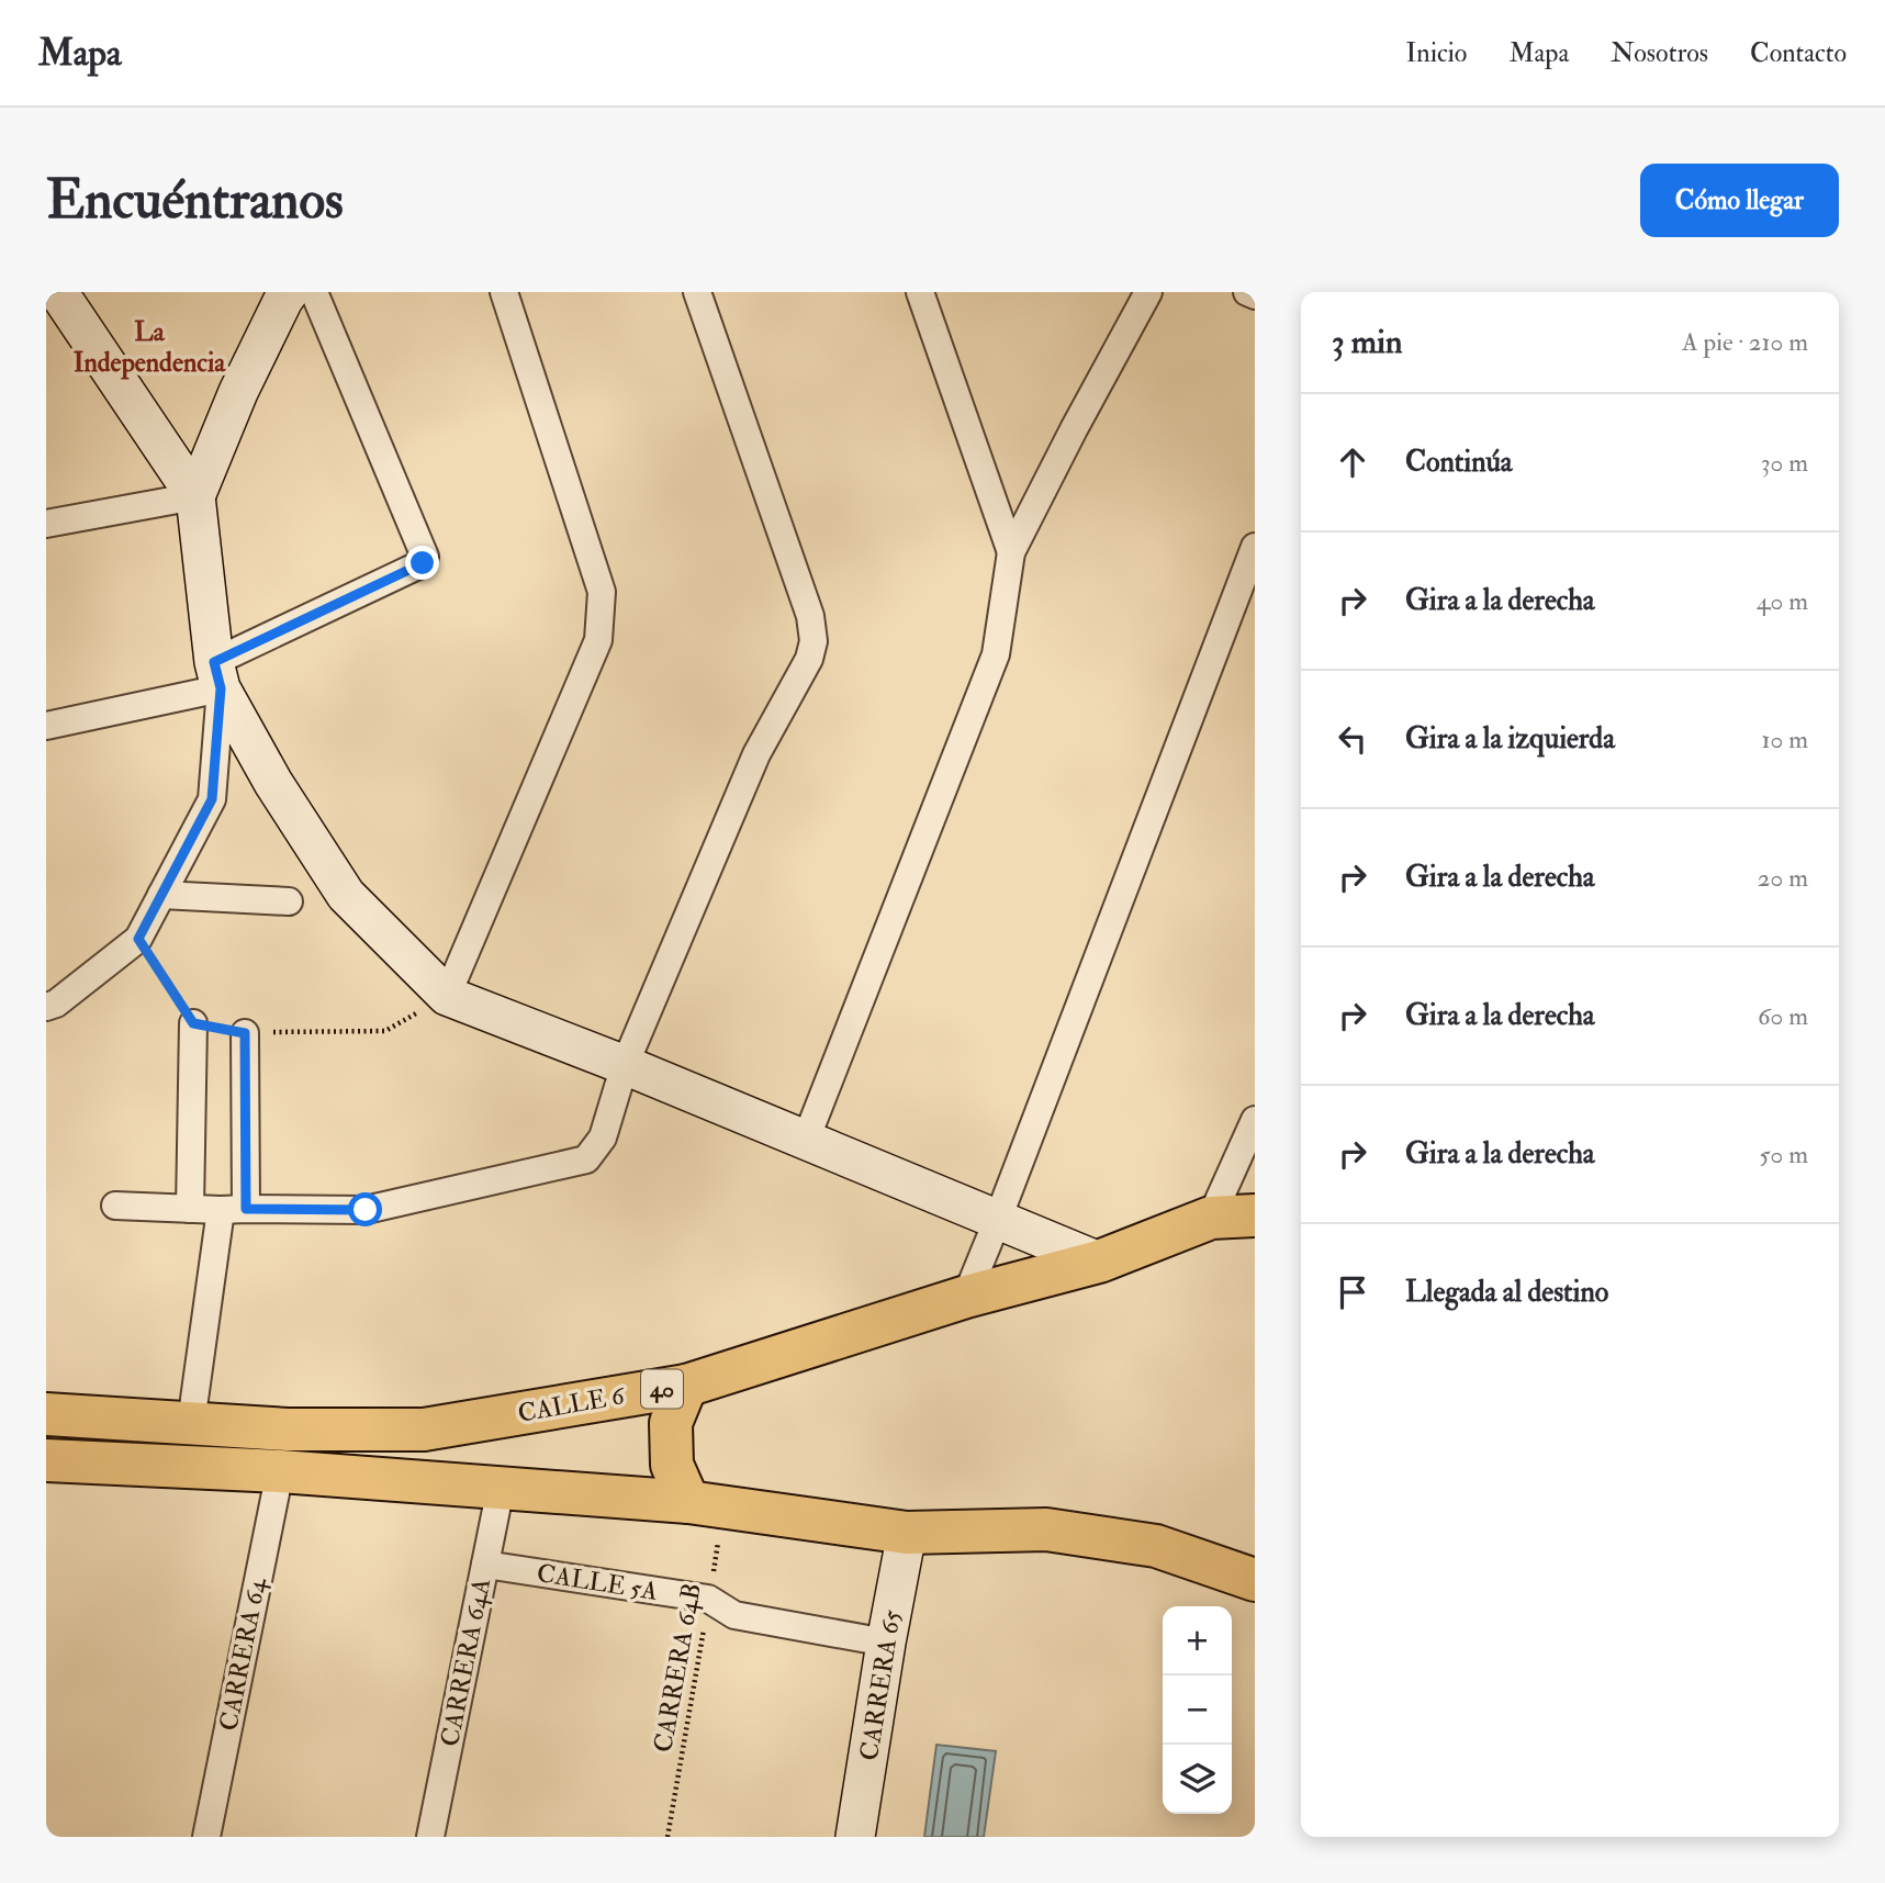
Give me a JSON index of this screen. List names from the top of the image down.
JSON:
{
  "streets": {
    "highway": ["40", "CALLE 6"],
    "main road": ["CARRERA 65"],
    "street": ["CALLE 5A", "CARRERA 64", "CARRERA 64A"],
    "path": ["CARRERA 64B"]
  },
  "crossings": [
    ["CALLE 5A", "CARRERA 64A"],
    ["CALLE 5A", "CARRERA 64B"],
    ["CALLE 5A", "CARRERA 65"]
  ],
  "districts": ["La Independencia"],
  "page": {
    "header": "Mapa",
    "nav": [
      "Inicio",
      "Mapa",
      "Nosotros",
      "Contacto"
    ],
    "buttons": "Cómo llegar",
    "title": "Encuéntranos",
    "heading": ["3 min", "A pie · 210 m"],
    "list": [
      ["Continúa", "30 m"],
      ["Gira a la derecha", "40 m"],
      ["Gira a la izquierda", "10 m"],
      ["Gira a la derecha", "20 m"],
      ["Gira a la derecha", "60 m"],
      ["Gira a la derecha", "50 m"],
      "Llegada al destino"
    ],
    "map_buttons": ["+", "−"]
  }
}
